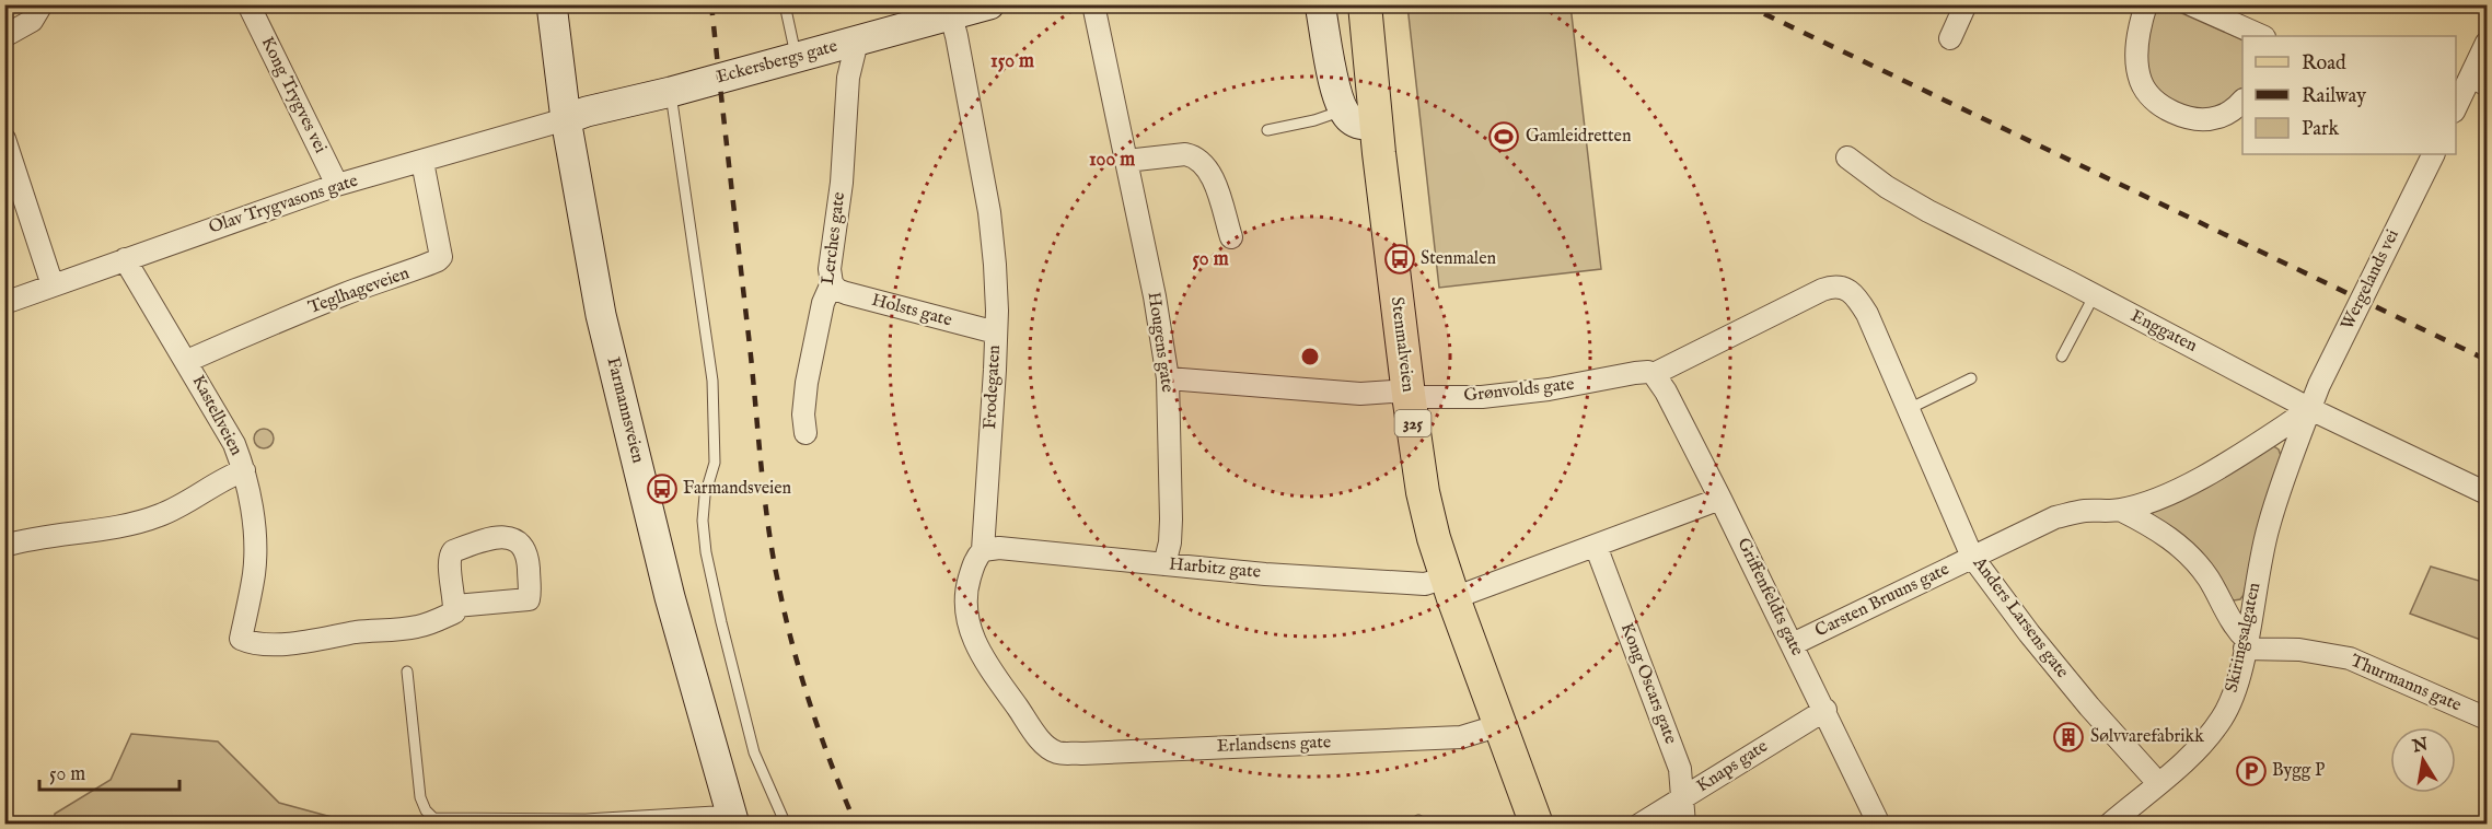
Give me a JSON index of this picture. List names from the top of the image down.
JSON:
{
  "streets": {
    "main road": [
      "Eckersbergs gate",
      "Stenmalveien",
      "Farmannsveien",
      "325"
    ],
    "street": [
      "Kong Trygves vei",
      "Olav Trygvasons gate",
      "Lerches gate",
      "Wergelands vei",
      "Teglhageveien",
      "Holsts gate",
      "Enggaten",
      "Hougens gate",
      "Frodegaten",
      "Grønvolds gate",
      "Kastellveien",
      "Harbitz gate",
      "Griffenfeldts gate",
      "Carsten Bruuns gate",
      "Anders Larsens gate",
      "Skiringsalgaten",
      "Kong Oscars gate",
      "Thurmanns gate",
      "Erlandsens gate",
      "Knaps gate"
    ]
  },
  "crossings": [
    ["Eckersbergs gate", "Olav Trygvasons gate"],
    ["Eckersbergs gate", "Lerches gate"],
    ["Eckersbergs gate", "Frodegaten"],
    ["Eckersbergs gate", "Farmannsveien"],
    ["Kong Trygves vei", "Olav Trygvasons gate"],
    ["Olav Trygvasons gate", "Teglhageveien"],
    ["Olav Trygvasons gate", "Farmannsveien"],
    ["Olav Trygvasons gate", "Kastellveien"],
    ["Lerches gate", "Holsts gate"],
    ["Wergelands vei", "Enggaten"],
    ["Wergelands vei", "Carsten Bruuns gate"],
    ["Wergelands vei", "Skiringsalgaten"],
    ["Teglhageveien", "Kastellveien"],
    ["Holsts gate", "Frodegaten"],
    ["Enggaten", "Carsten Bruuns gate"],
    ["Enggaten", "Skiringsalgaten"],
    ["Hougens gate", "Grønvolds gate"],
    ["Hougens gate", "Harbitz gate"],
    ["Stenmalveien", "Grønvolds gate"],
    ["Stenmalveien", "Harbitz gate"],
    ["Stenmalveien", "Erlandsens gate"],
    ["Frodegaten", "Harbitz gate"],
    ["Frodegaten", "Erlandsens gate"],
    ["Grønvolds gate", "Griffenfeldts gate"],
    ["Grønvolds gate", "Anders Larsens gate"],
    ["Harbitz gate", "Griffenfeldts gate"],
    ["Harbitz gate", "Kong Oscars gate"],
    ["Griffenfeldts gate", "Carsten Bruuns gate"],
    ["Griffenfeldts gate", "Knaps gate"],
    ["Carsten Bruuns gate", "Anders Larsens gate"],
    ["Carsten Bruuns gate", "Skiringsalgaten"],
    ["Carsten Bruuns gate", "Thurmanns gate"],
    ["Anders Larsens gate", "Skiringsalgaten"],
    ["Skiringsalgaten", "Thurmanns gate"],
    ["Kong Oscars gate", "Knaps gate"]
  ],
  "places": {
    "sports": ["Gamleidretten"],
    "bus stop": ["Stenmalen", "Farmandsveien"],
    "building": ["Sølvvarefabrikk"],
    "parking": ["Bygg P"]
  },
  "legend": ["Road", "Railway", "Park"],
  "scale_bar": "50 m",
  "north": "top",
  "rings": ["150 m", "100 m", "50 m"]
}
